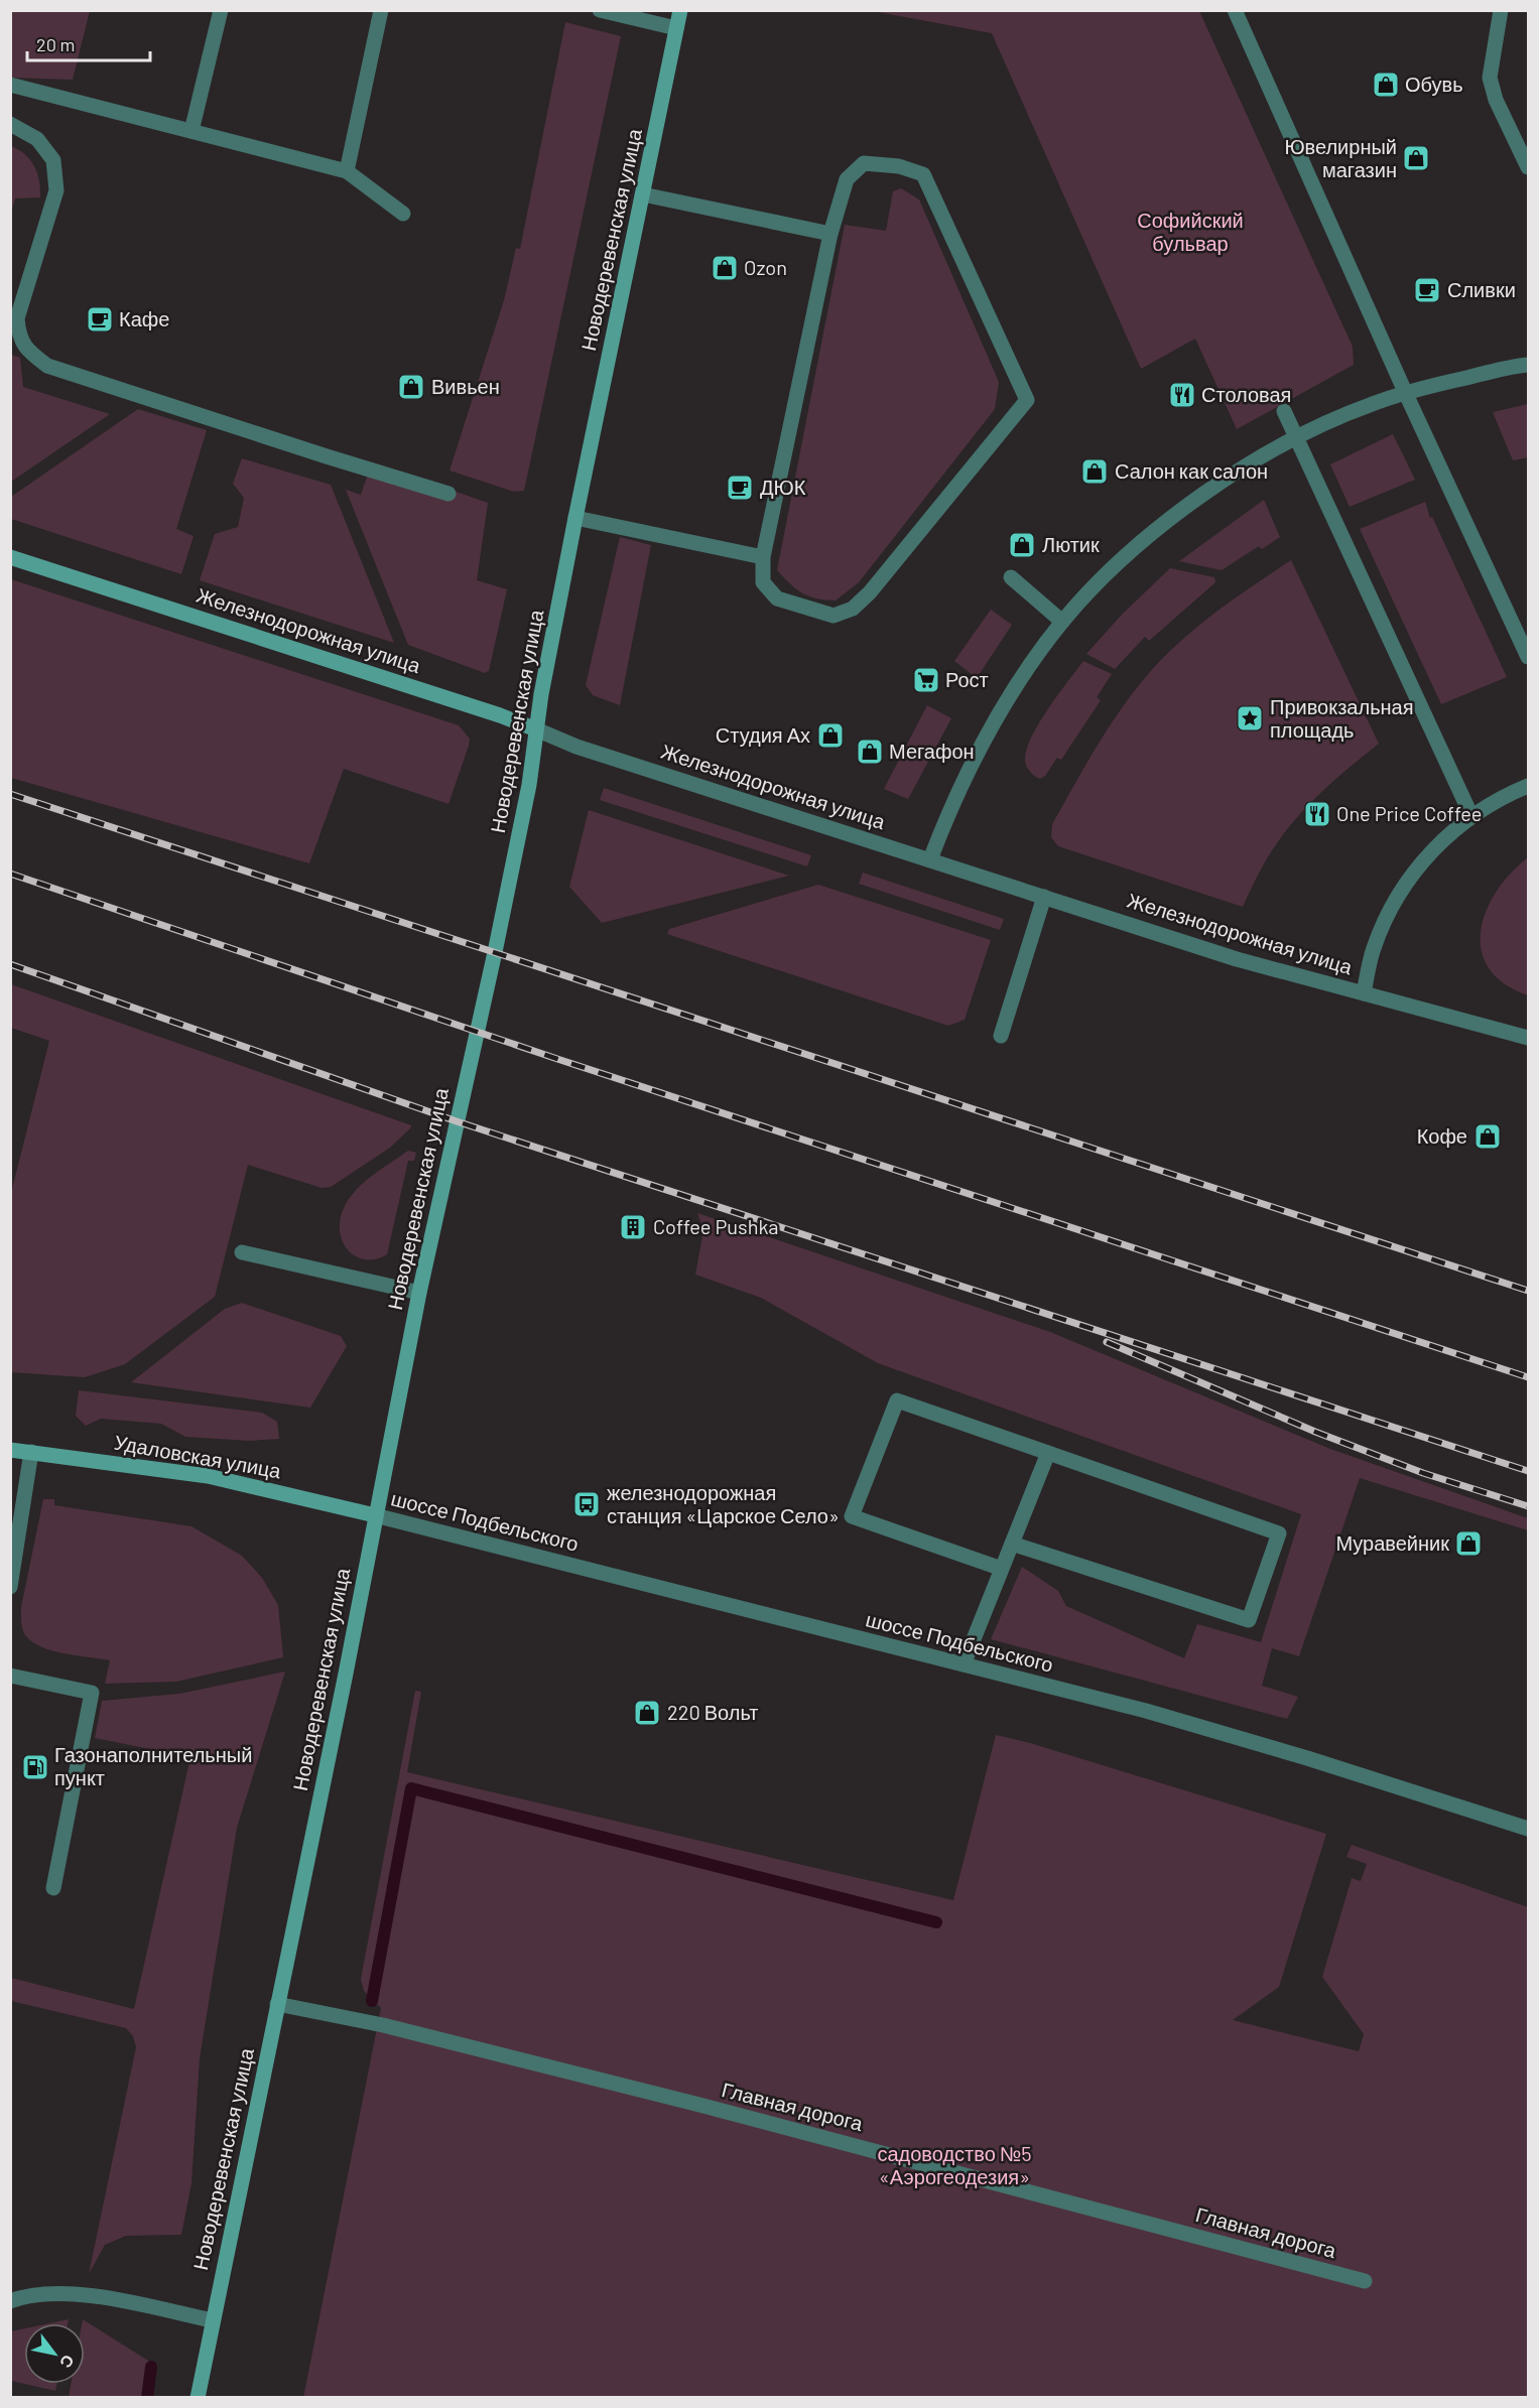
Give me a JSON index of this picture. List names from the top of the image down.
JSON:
{
  "streets": {
    "main road": ["Новодеревенская улица", "Железнодорожная улица", "Удаловская улица"],
    "street": ["шоссе Подбельского", "Главная дорога"]
  },
  "crossings": [
    ["Новодеревенская улица", "Железнодорожная улица"],
    ["Новодеревенская улица", "Удаловская улица"],
    ["Новодеревенская улица", "шоссе Подбельского"],
    ["Новодеревенская улица", "Главная дорога"],
    ["Удаловская улица", "шоссе Подбельского"]
  ],
  "parks": ["Софийский бульвар", "садоводство №5 «Аэрогеодезия»"],
  "places": {
    "shop": [
      "Обувь",
      "Ювелирный магазин",
      "Ozon",
      "Вивьен",
      "Салон как салон",
      "Лютик",
      "Студия Ах",
      "Мегафон",
      "Кофе",
      "Муравейник",
      "220 Вольт"
    ],
    "cafe": ["Сливки", "Кафе", "ДЮК"],
    "restaurant": ["Столовая", "One Price Coffee"],
    "supermarket": ["Рост"],
    "place": ["Привокзальная площадь"],
    "building": ["Coffee Pushka"],
    "bus stop": ["железнодорожная станция «Царское Село»"],
    "fuel station": ["Газонаполнительный пункт"]
  },
  "scale_bar": "20 m",
  "north": "bottom right"
}
